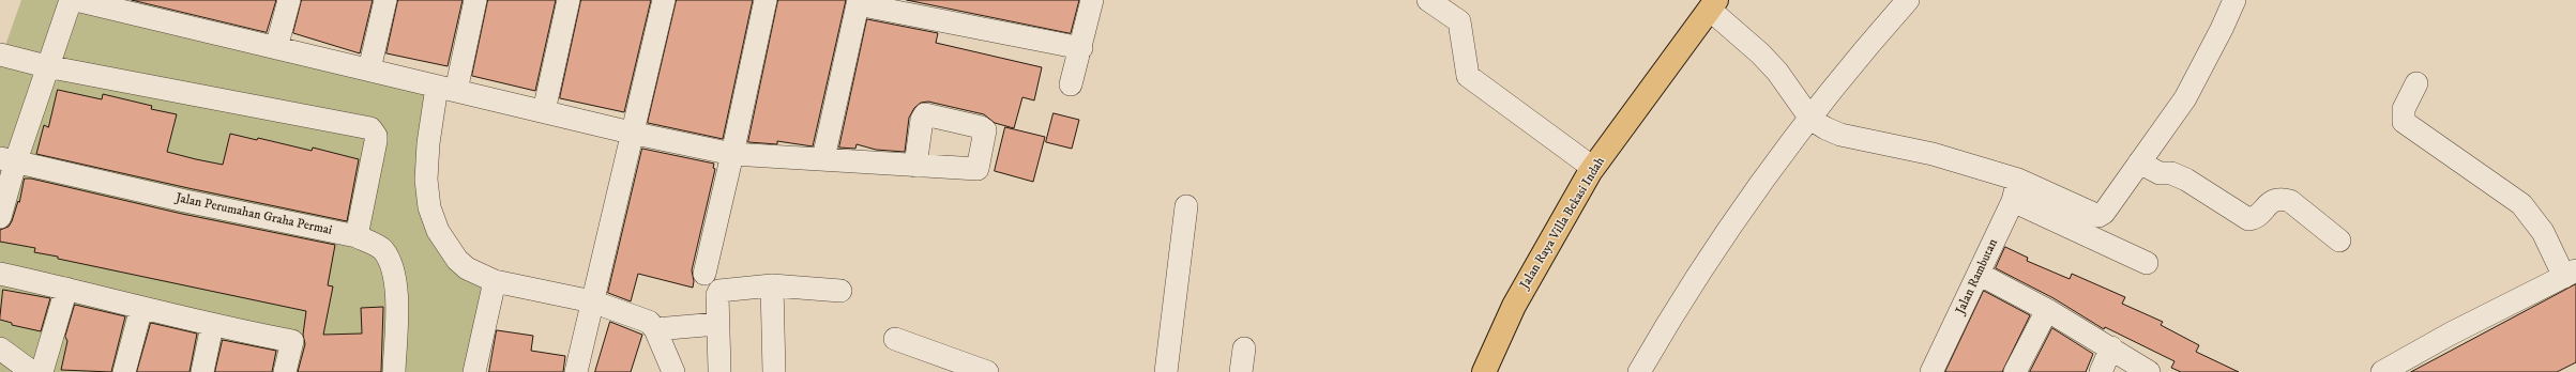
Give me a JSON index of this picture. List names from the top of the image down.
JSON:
{
  "streets": {
    "main road": ["Jalan Raya Villa Bekasi Indah"],
    "street": ["Jalan Perumahan Graha Permai", "Jalan Rambutan"]
  }
}
